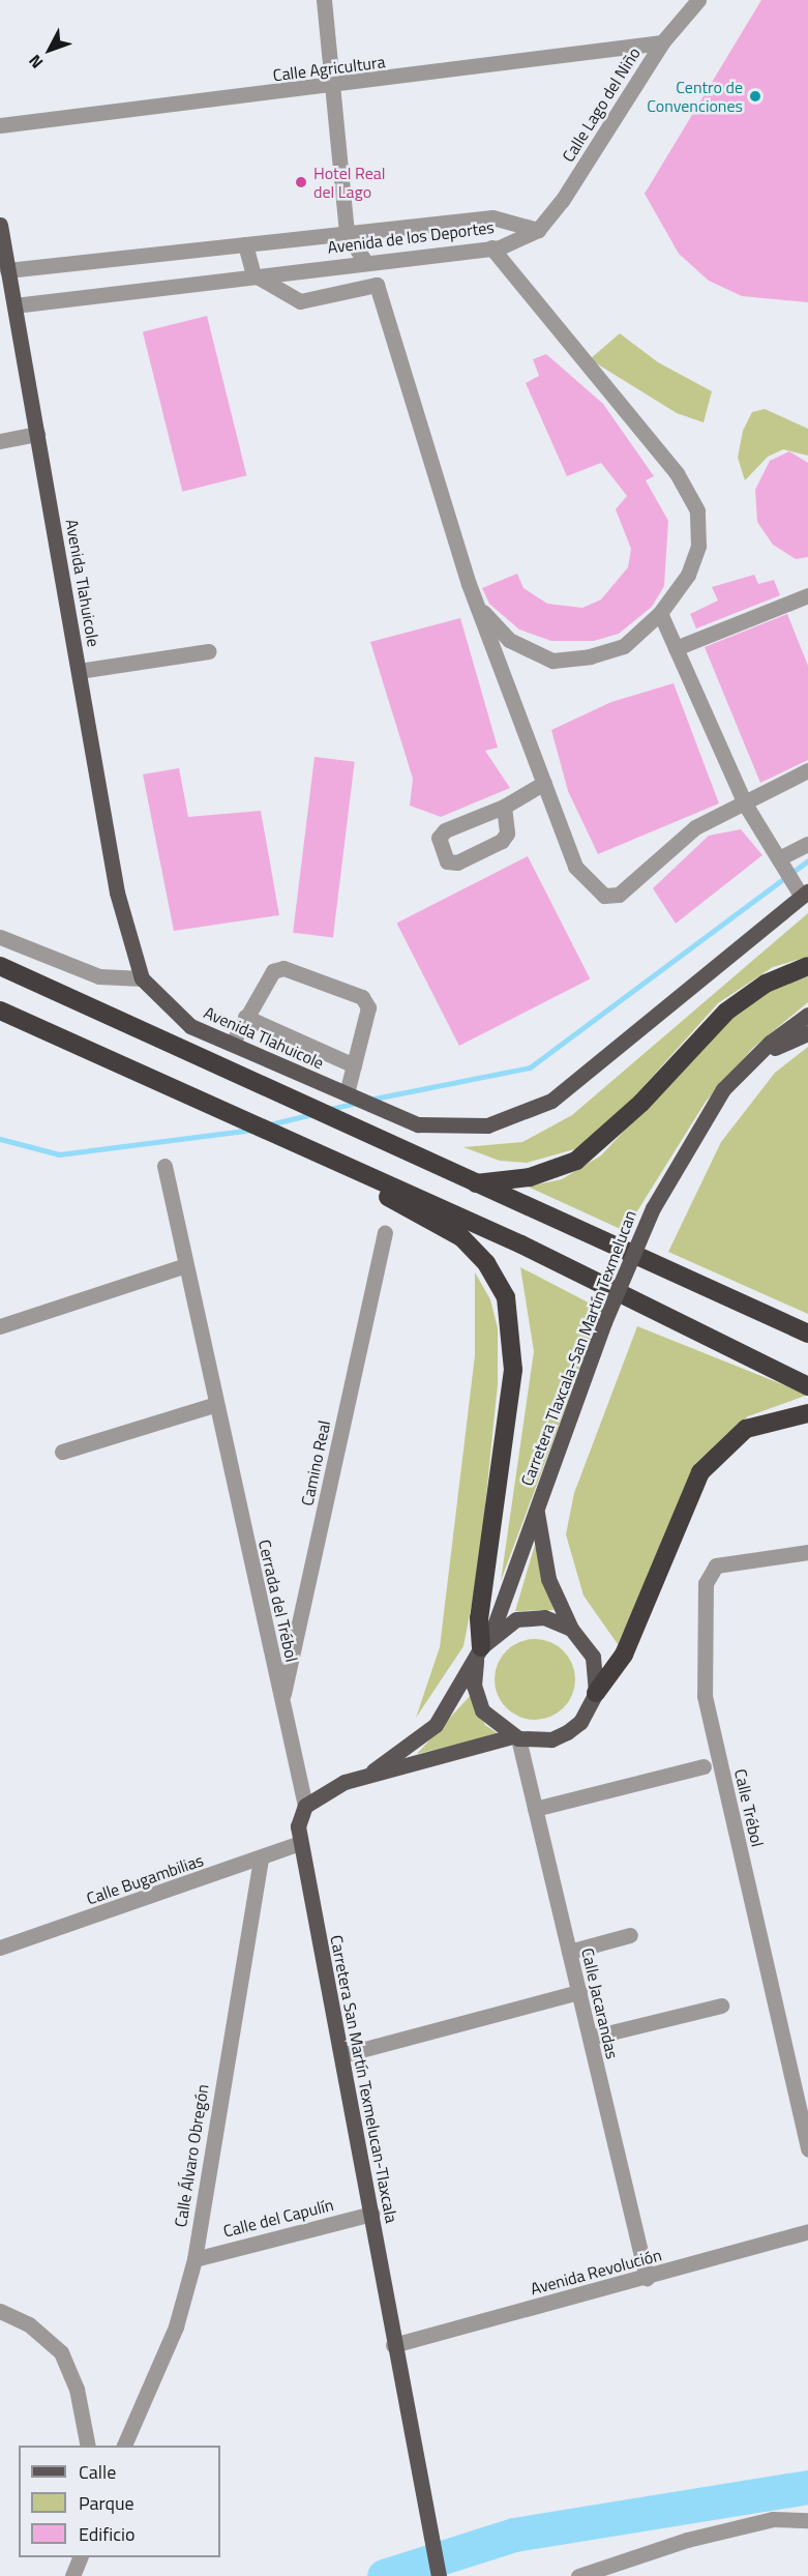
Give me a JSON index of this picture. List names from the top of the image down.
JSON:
{
  "streets": {
    "main road": ["Avenida Tlahuicole", "Carretera Tlaxcala-San Martín Texmelucan", "Carretera San Martín Texmelucan-Tlaxcala"],
    "street": [
      "Calle Agricultura",
      "Calle Lago del Niño",
      "Avenida de los Deportes",
      "Camino Real",
      "Cerrada del Trébol",
      "Calle Trébol",
      "Calle Bugambilias",
      "Calle Jacarandas",
      "Calle Álvaro Obregón",
      "Calle del Capulín",
      "Avenida Revolución"
    ]
  },
  "crossings": [
    ["Calle Agricultura", "Calle Lago del Niño"],
    ["Calle Lago del Niño", "Avenida de los Deportes"],
    ["Avenida de los Deportes", "Avenida Tlahuicole"],
    ["Carretera Tlaxcala-San Martín Texmelucan", "Calle Jacarandas"],
    ["Camino Real", "Cerrada del Trébol"],
    ["Cerrada del Trébol", "Carretera San Martín Texmelucan-Tlaxcala"],
    ["Calle Bugambilias", "Carretera San Martín Texmelucan-Tlaxcala"],
    ["Calle Bugambilias", "Calle Álvaro Obregón"],
    ["Calle Jacarandas", "Avenida Revolución"],
    ["Carretera San Martín Texmelucan-Tlaxcala", "Calle del Capulín"],
    ["Carretera San Martín Texmelucan-Tlaxcala", "Avenida Revolución"],
    ["Calle Álvaro Obregón", "Calle del Capulín"]
  ],
  "places": ["Centro de Convenciones", "Hotel Real del Lago"],
  "legend": ["Calle", "Parque", "Edificio"],
  "north": "bottom left"
}
